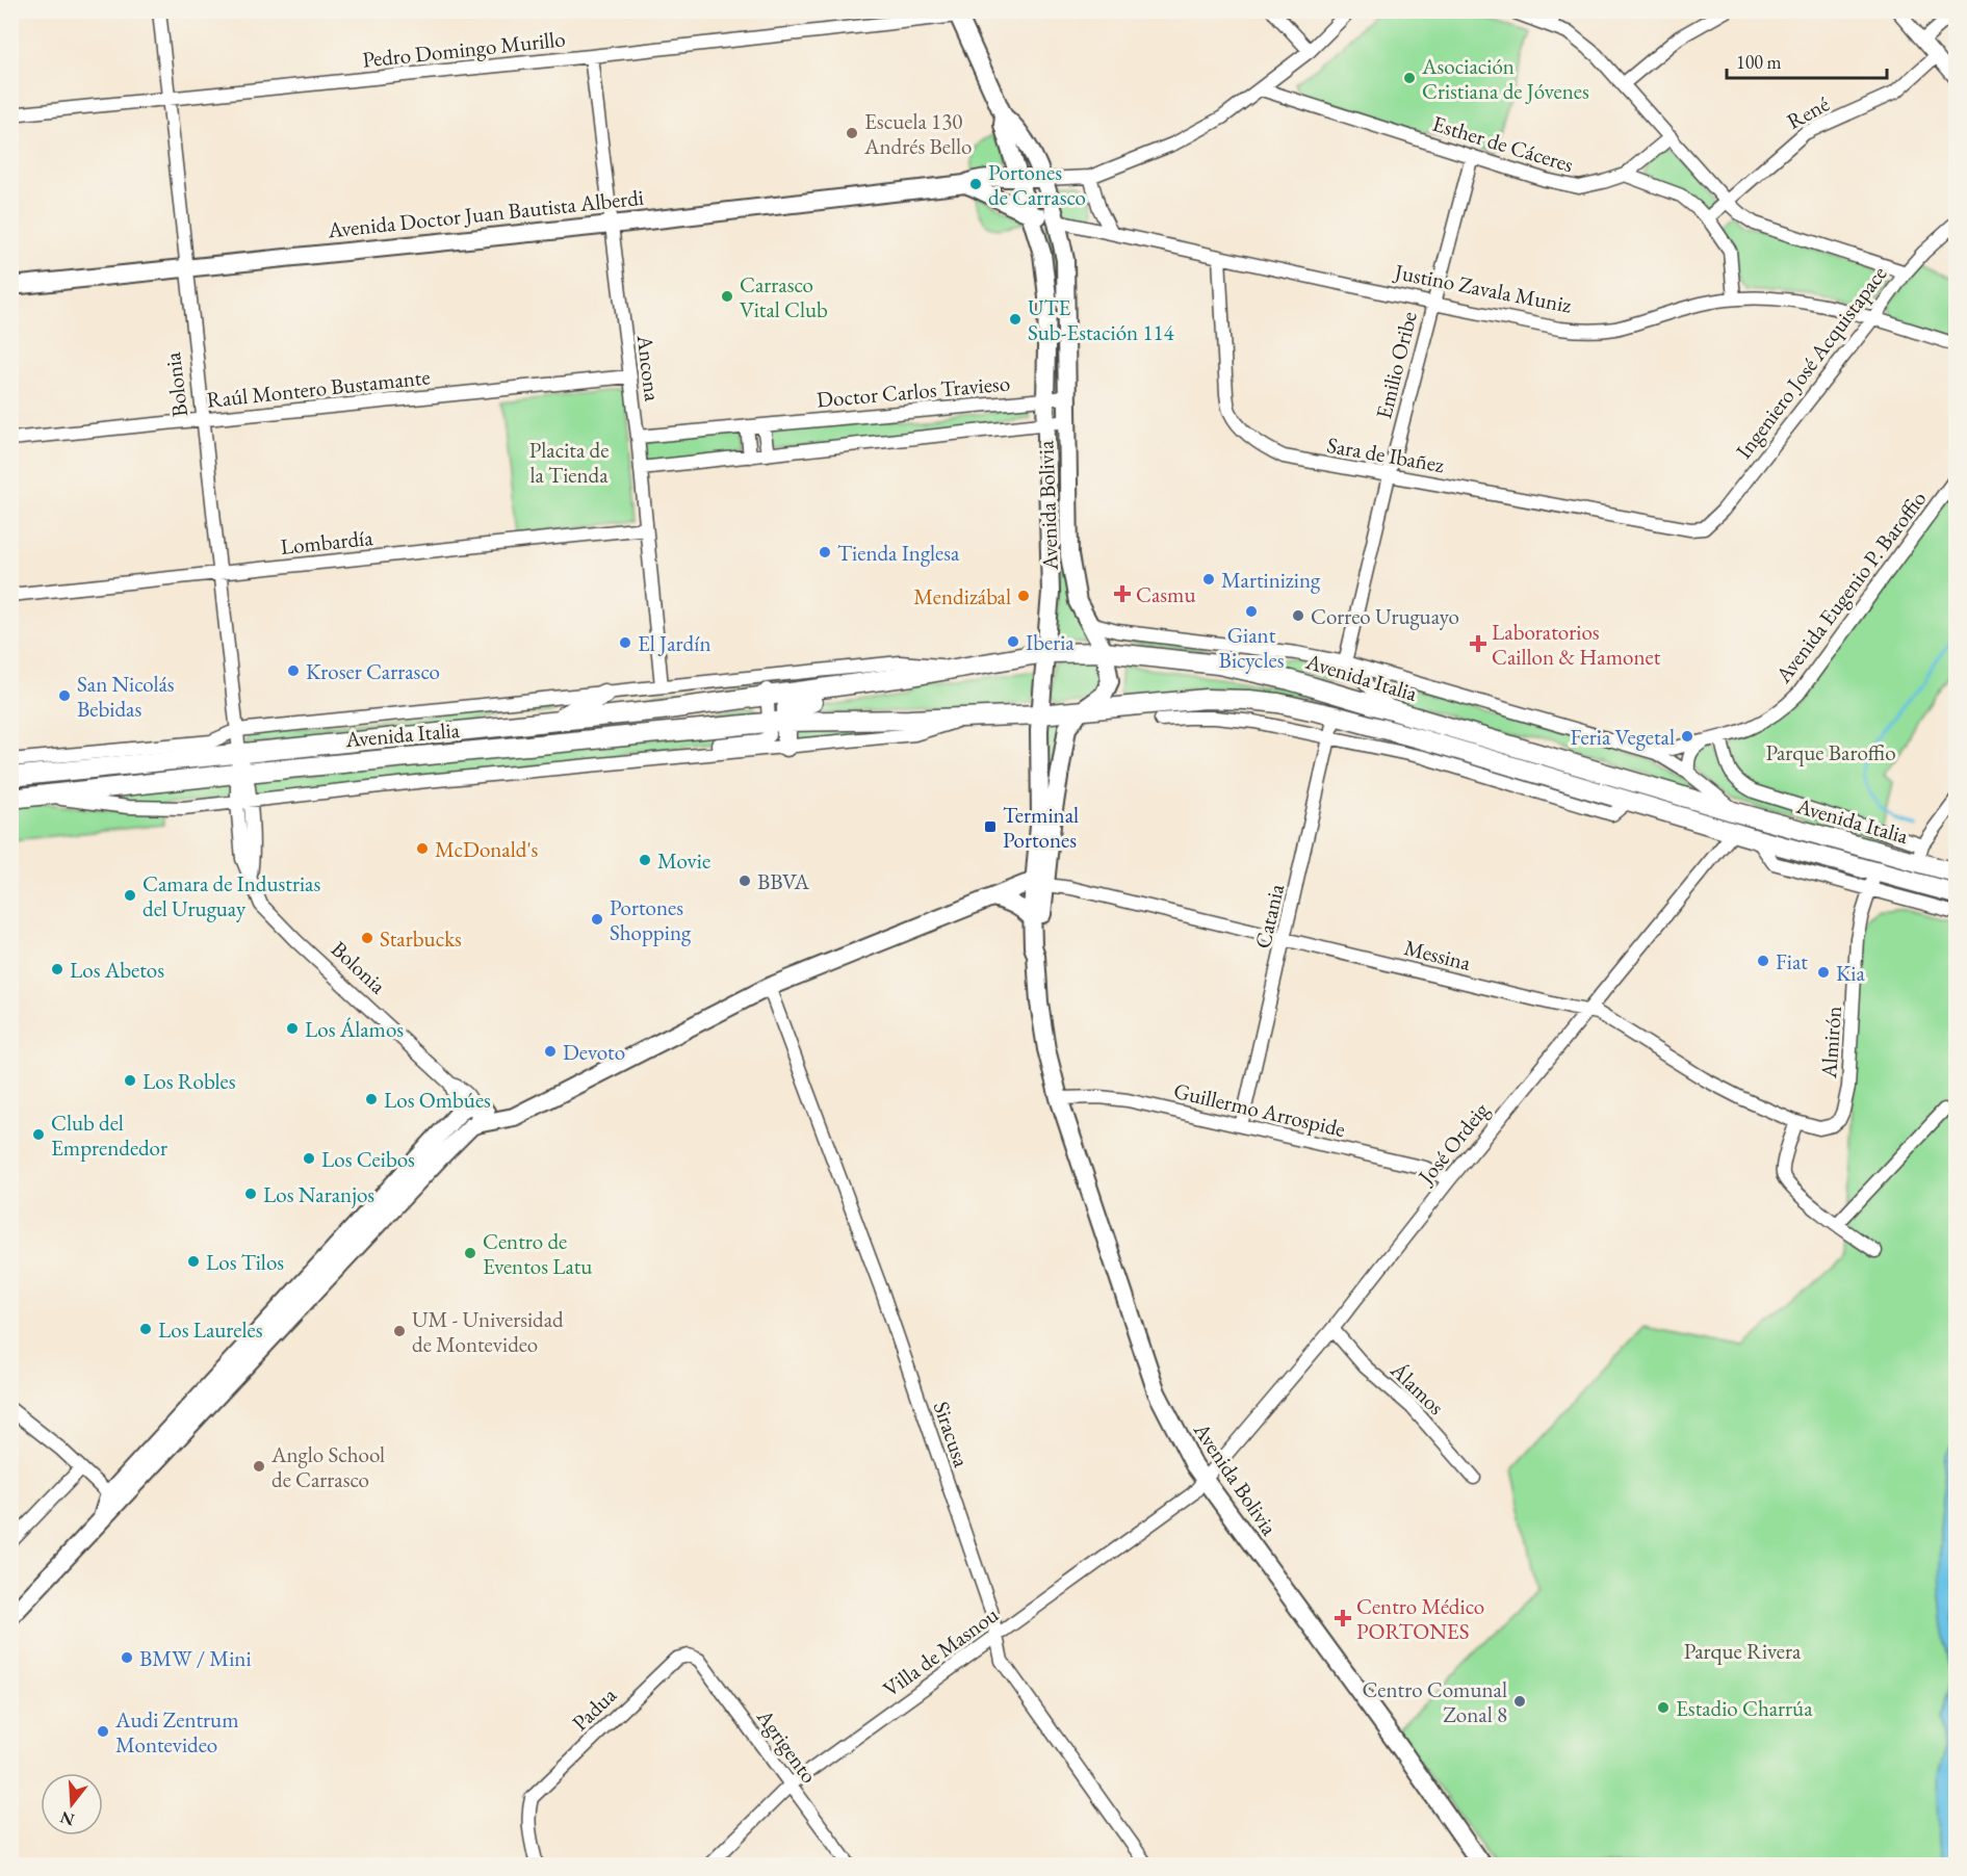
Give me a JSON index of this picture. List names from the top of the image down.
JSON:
{
  "streets": {
    "main road": ["Avenida Italia"],
    "street": [
      "Pedro Domingo Murillo",
      "René",
      "Esther de Cáceres",
      "Avenida Doctor Juan Bautista Alberdi",
      "Justino Zavala Muniz",
      "Ingeniero José Acquistapace",
      "Emilio Oribe",
      "Ancona",
      "Bolonia",
      "Raúl Montero Bustamante",
      "Doctor Carlos Travieso",
      "Sara de Ibañez",
      "Avenida Bolivia",
      "Lombardía",
      "Avenida Eugenio P. Baroffio",
      "Catania",
      "Messina",
      "Almirón",
      "Guillermo Arrospide",
      "José Ordeig",
      "Álamos",
      "Siracusa",
      "Villa de Masnou",
      "Padua",
      "Agrigento"
    ]
  },
  "crossings": [
    ["Pedro Domingo Murillo", "Ancona"],
    ["Pedro Domingo Murillo", "Bolonia"],
    ["Pedro Domingo Murillo", "Avenida Bolivia"],
    ["Esther de Cáceres", "Emilio Oribe"],
    ["Avenida Doctor Juan Bautista Alberdi", "Justino Zavala Muniz"],
    ["Avenida Doctor Juan Bautista Alberdi", "Ancona"],
    ["Avenida Doctor Juan Bautista Alberdi", "Bolonia"],
    ["Avenida Doctor Juan Bautista Alberdi", "Avenida Bolivia"],
    ["Justino Zavala Muniz", "Ingeniero José Acquistapace"],
    ["Justino Zavala Muniz", "Emilio Oribe"],
    ["Justino Zavala Muniz", "Sara de Ibañez"],
    ["Justino Zavala Muniz", "Avenida Bolivia"],
    ["Ingeniero José Acquistapace", "Sara de Ibañez"],
    ["Emilio Oribe", "Sara de Ibañez"],
    ["Emilio Oribe", "Avenida Italia"],
    ["Ancona", "Raúl Montero Bustamante"],
    ["Ancona", "Doctor Carlos Travieso"],
    ["Ancona", "Lombardía"],
    ["Ancona", "Avenida Italia"],
    ["Bolonia", "Raúl Montero Bustamante"],
    ["Bolonia", "Lombardía"],
    ["Bolonia", "Avenida Italia"],
    ["Doctor Carlos Travieso", "Avenida Bolivia"],
    ["Avenida Bolivia", "Avenida Italia"],
    ["Avenida Bolivia", "Messina"],
    ["Avenida Bolivia", "Guillermo Arrospide"],
    ["Avenida Bolivia", "José Ordeig"],
    ["Avenida Bolivia", "Villa de Masnou"],
    ["Avenida Eugenio P. Baroffio", "Avenida Italia"],
    ["Avenida Italia", "Catania"],
    ["Avenida Italia", "Almirón"],
    ["Avenida Italia", "José Ordeig"],
    ["Catania", "Messina"],
    ["Catania", "Guillermo Arrospide"],
    ["Messina", "Almirón"],
    ["Messina", "José Ordeig"],
    ["Guillermo Arrospide", "José Ordeig"],
    ["José Ordeig", "Álamos"],
    ["José Ordeig", "Villa de Masnou"],
    ["Siracusa", "Villa de Masnou"],
    ["Villa de Masnou", "Agrigento"],
    ["Padua", "Agrigento"]
  ],
  "parks": ["Placita de la Tienda", "Parque Baroffio", "Parque Rivera"],
  "places": {
    "other": [
      "Asociación Cristiana de Jóvenes",
      "Escuela 130 Andrés Bello",
      "Portones de Carrasco",
      "Carrasco Vital Club",
      "UTE Sub-Estación 114",
      "Tienda Inglesa",
      "Martinizing",
      "Mendizábal",
      "Giant Bicycles",
      "Correo Uruguayo",
      "Iberia",
      "El Jardín",
      "Kroser Carrasco",
      "San Nicolás Bebidas",
      "Feria Vegetal",
      "McDonald's",
      "Movie",
      "BBVA",
      "Camara de Industrias del Uruguay",
      "Portones Shopping",
      "Starbucks",
      "Fiat",
      "Los Abetos",
      "Kia",
      "Los Álamos",
      "Devoto",
      "Los Robles",
      "Los Ombúes",
      "Club del Emprendedor",
      "Los Ceibos",
      "Los Naranjos",
      "Centro de Eventos Latu",
      "Los Tilos",
      "Los Laureles",
      "UM - Universidad de Montevideo",
      "Anglo School de Carrasco",
      "BMW / Mini",
      "Centro Comunal Zonal 8",
      "Estadio Charrúa",
      "Audi Zentrum Montevideo"
    ],
    "health": ["Casmu", "Laboratorios Caillon & Hamonet", "Centro Médico PORTONES"],
    "transit": ["Terminal Portones"]
  },
  "scale_bar": "100 m",
  "north": "bottom"
}
